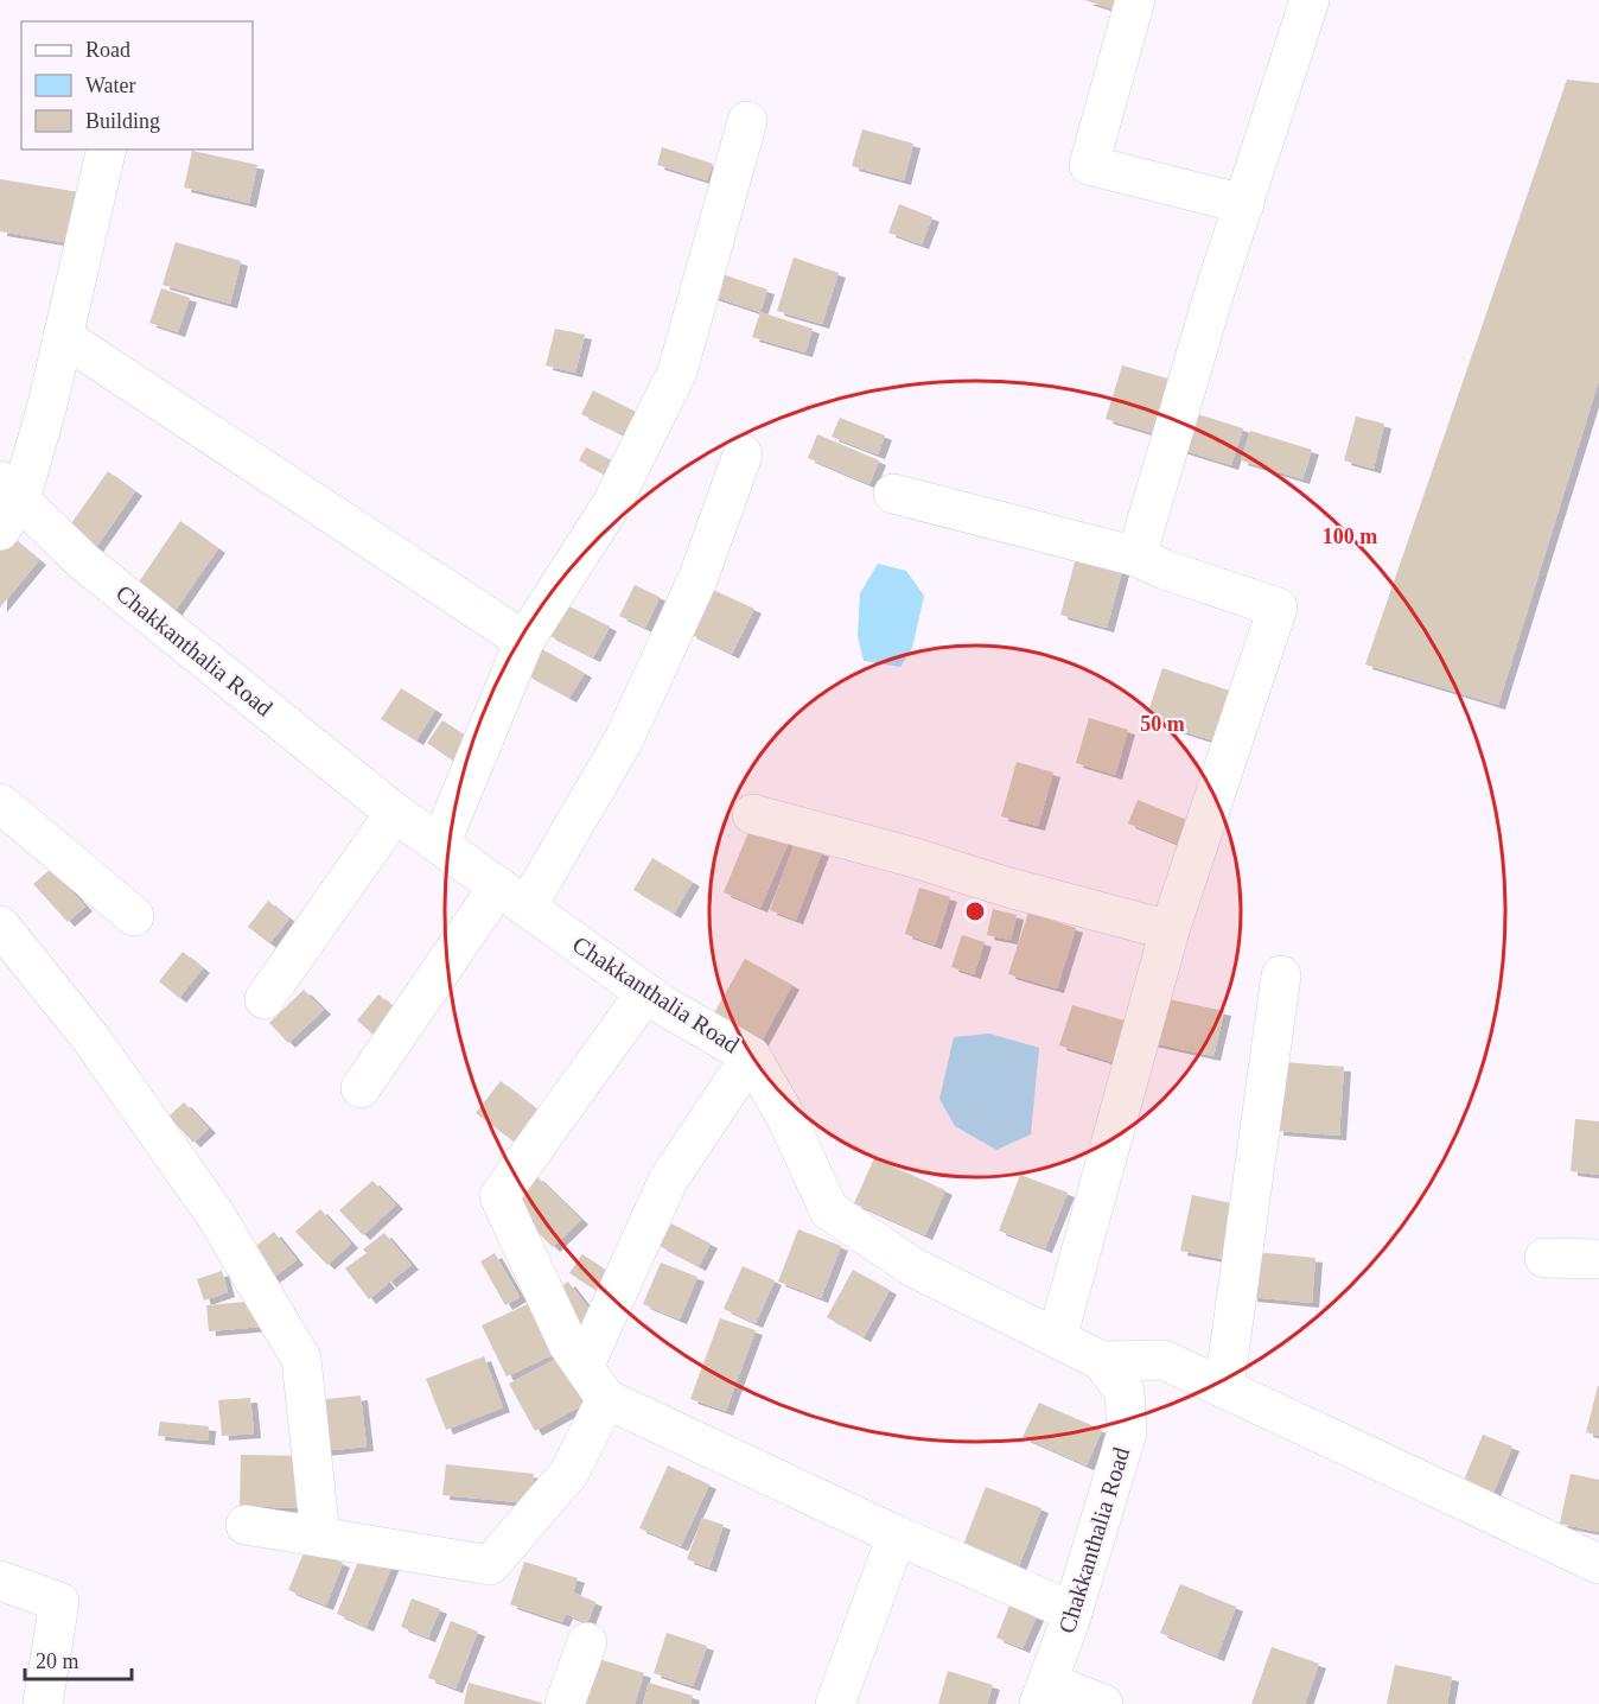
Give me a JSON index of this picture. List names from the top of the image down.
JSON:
{
  "streets": {
    "street": ["Chakkanthalia Road"]
  },
  "legend": ["Road", "Water", "Building"],
  "scale_bar": "20 m",
  "rings": ["100 m", "50 m"]
}
